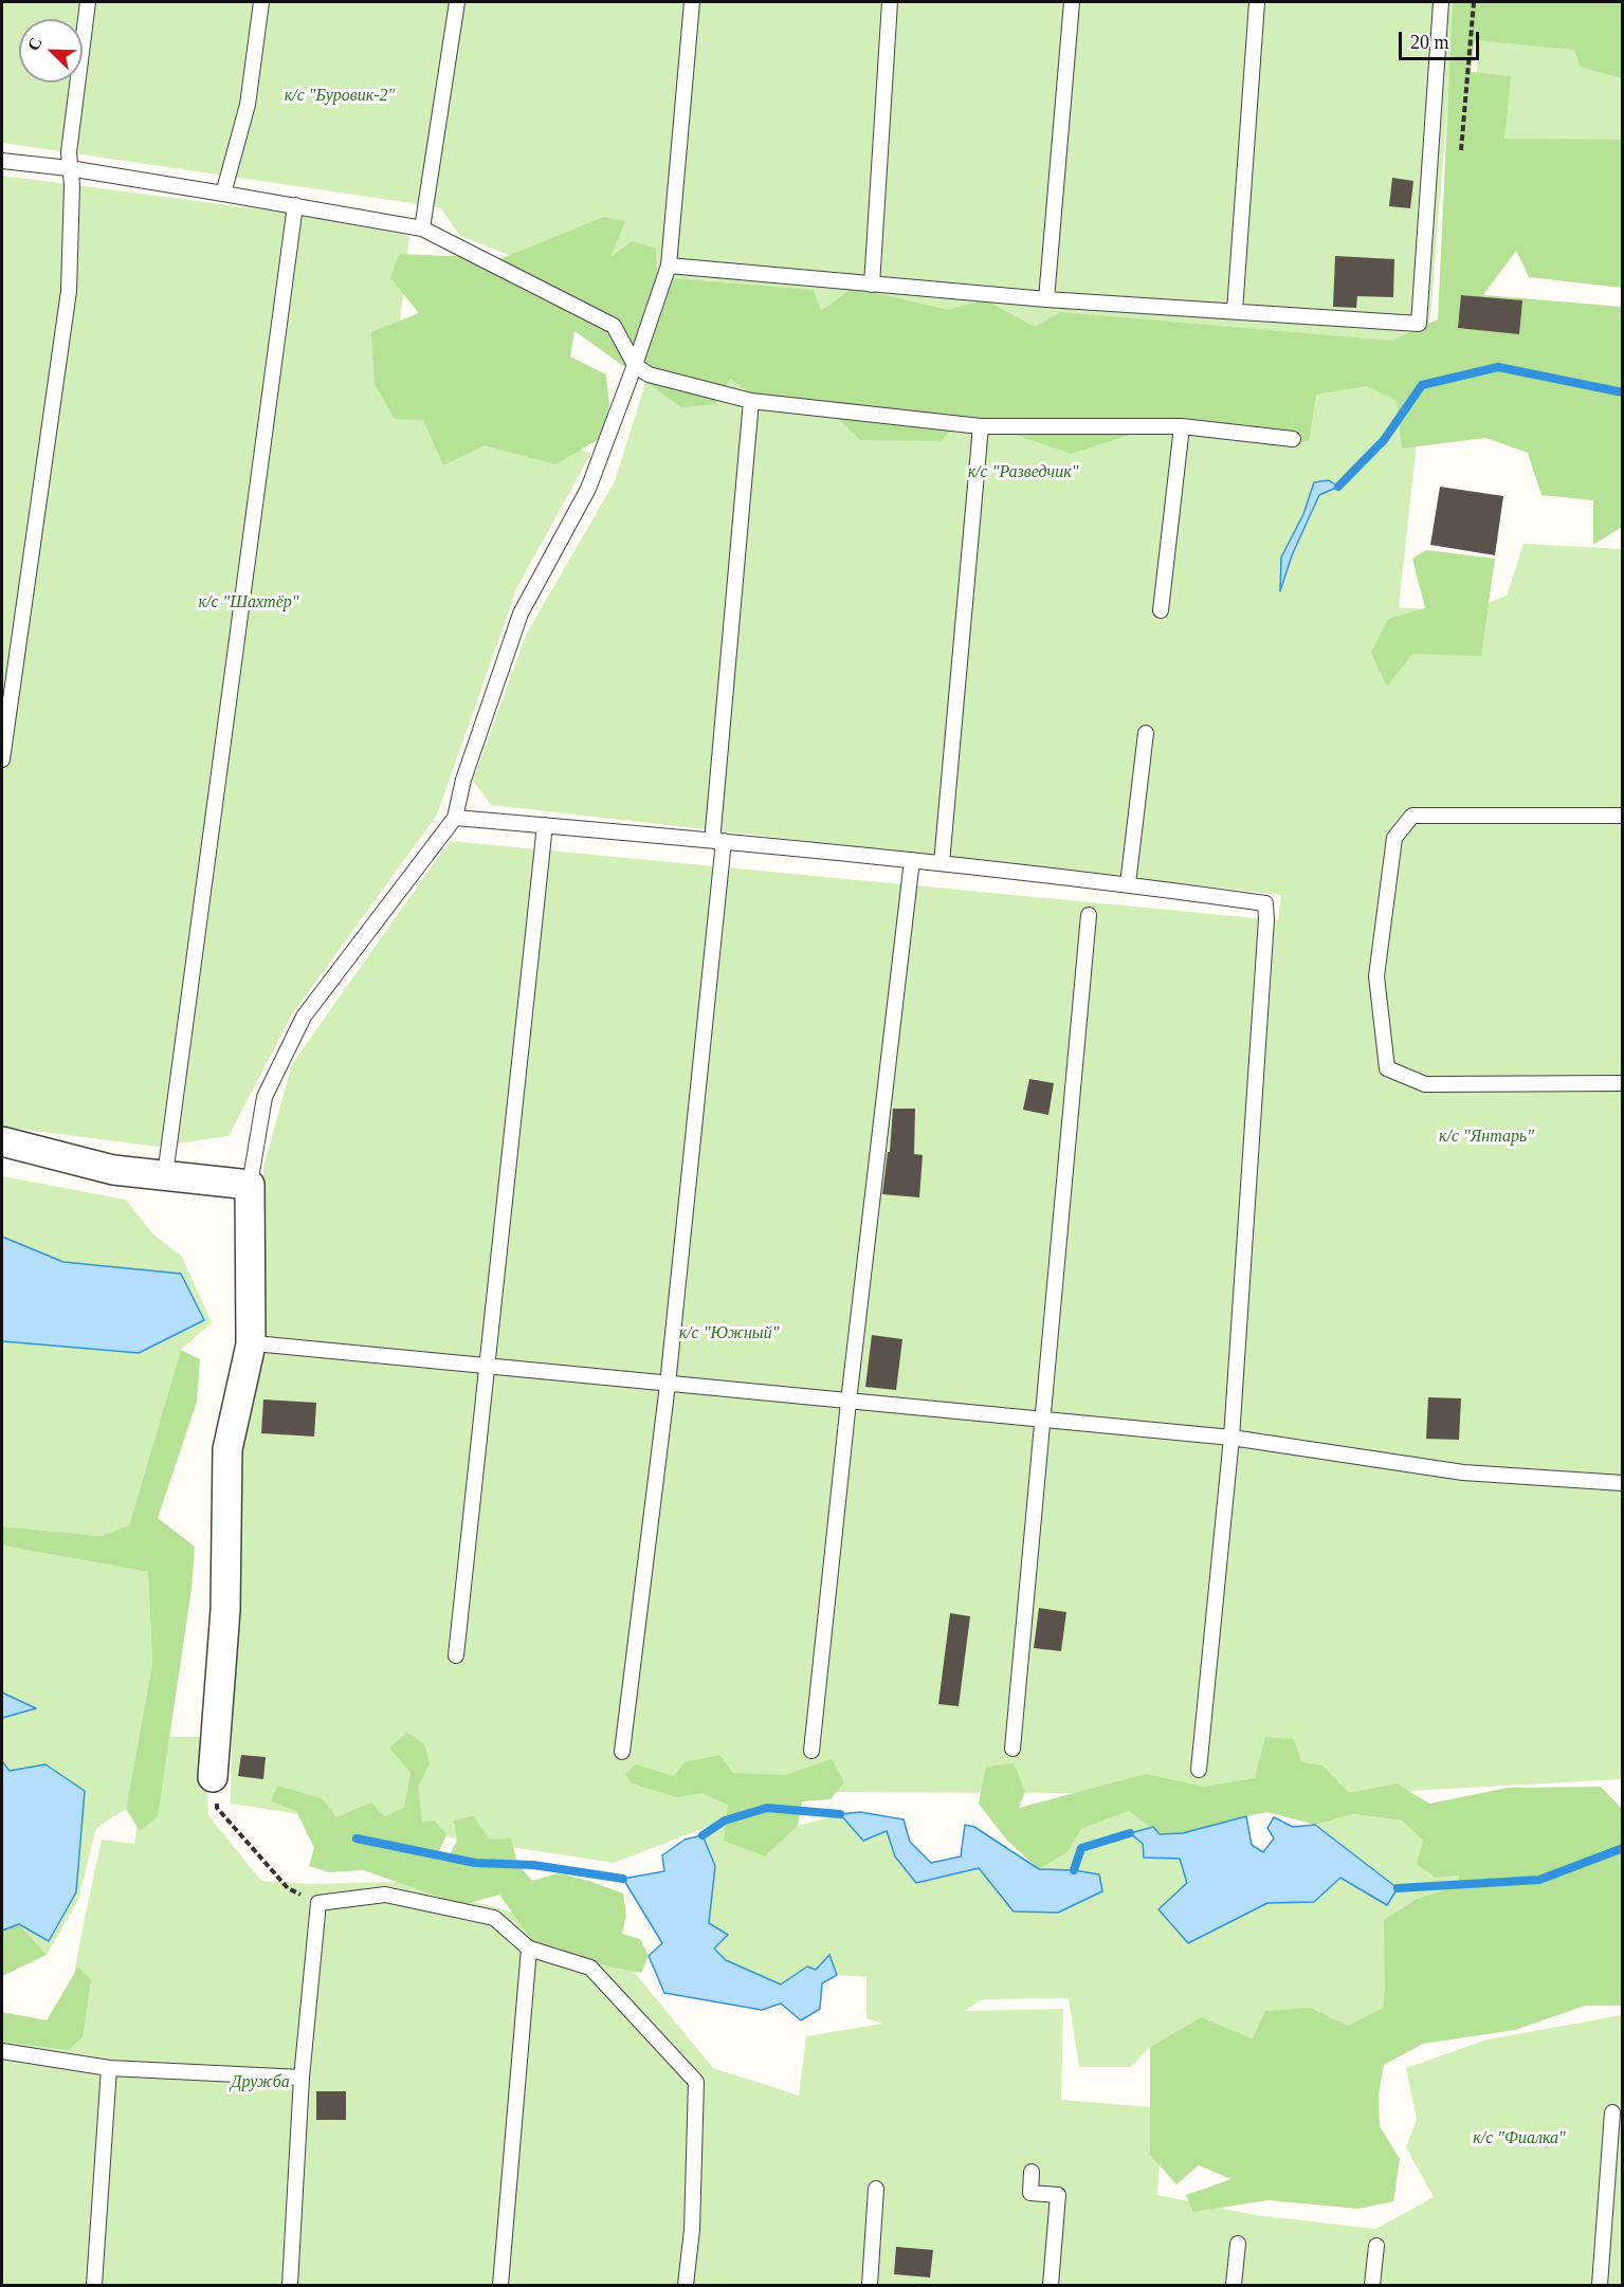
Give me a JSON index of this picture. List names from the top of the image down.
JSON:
{
  "parks": [
    "к/с \"Буровик-2\"",
    "к/с \"Разведчик\"",
    "к/с \"Шахтёр\"",
    "к/с \"Янтарь\"",
    "к/с \"Южный\"",
    "Дружба",
    "к/с \"Фиалка\""
  ],
  "scale_bar": "20 m",
  "north": "top left"
}
